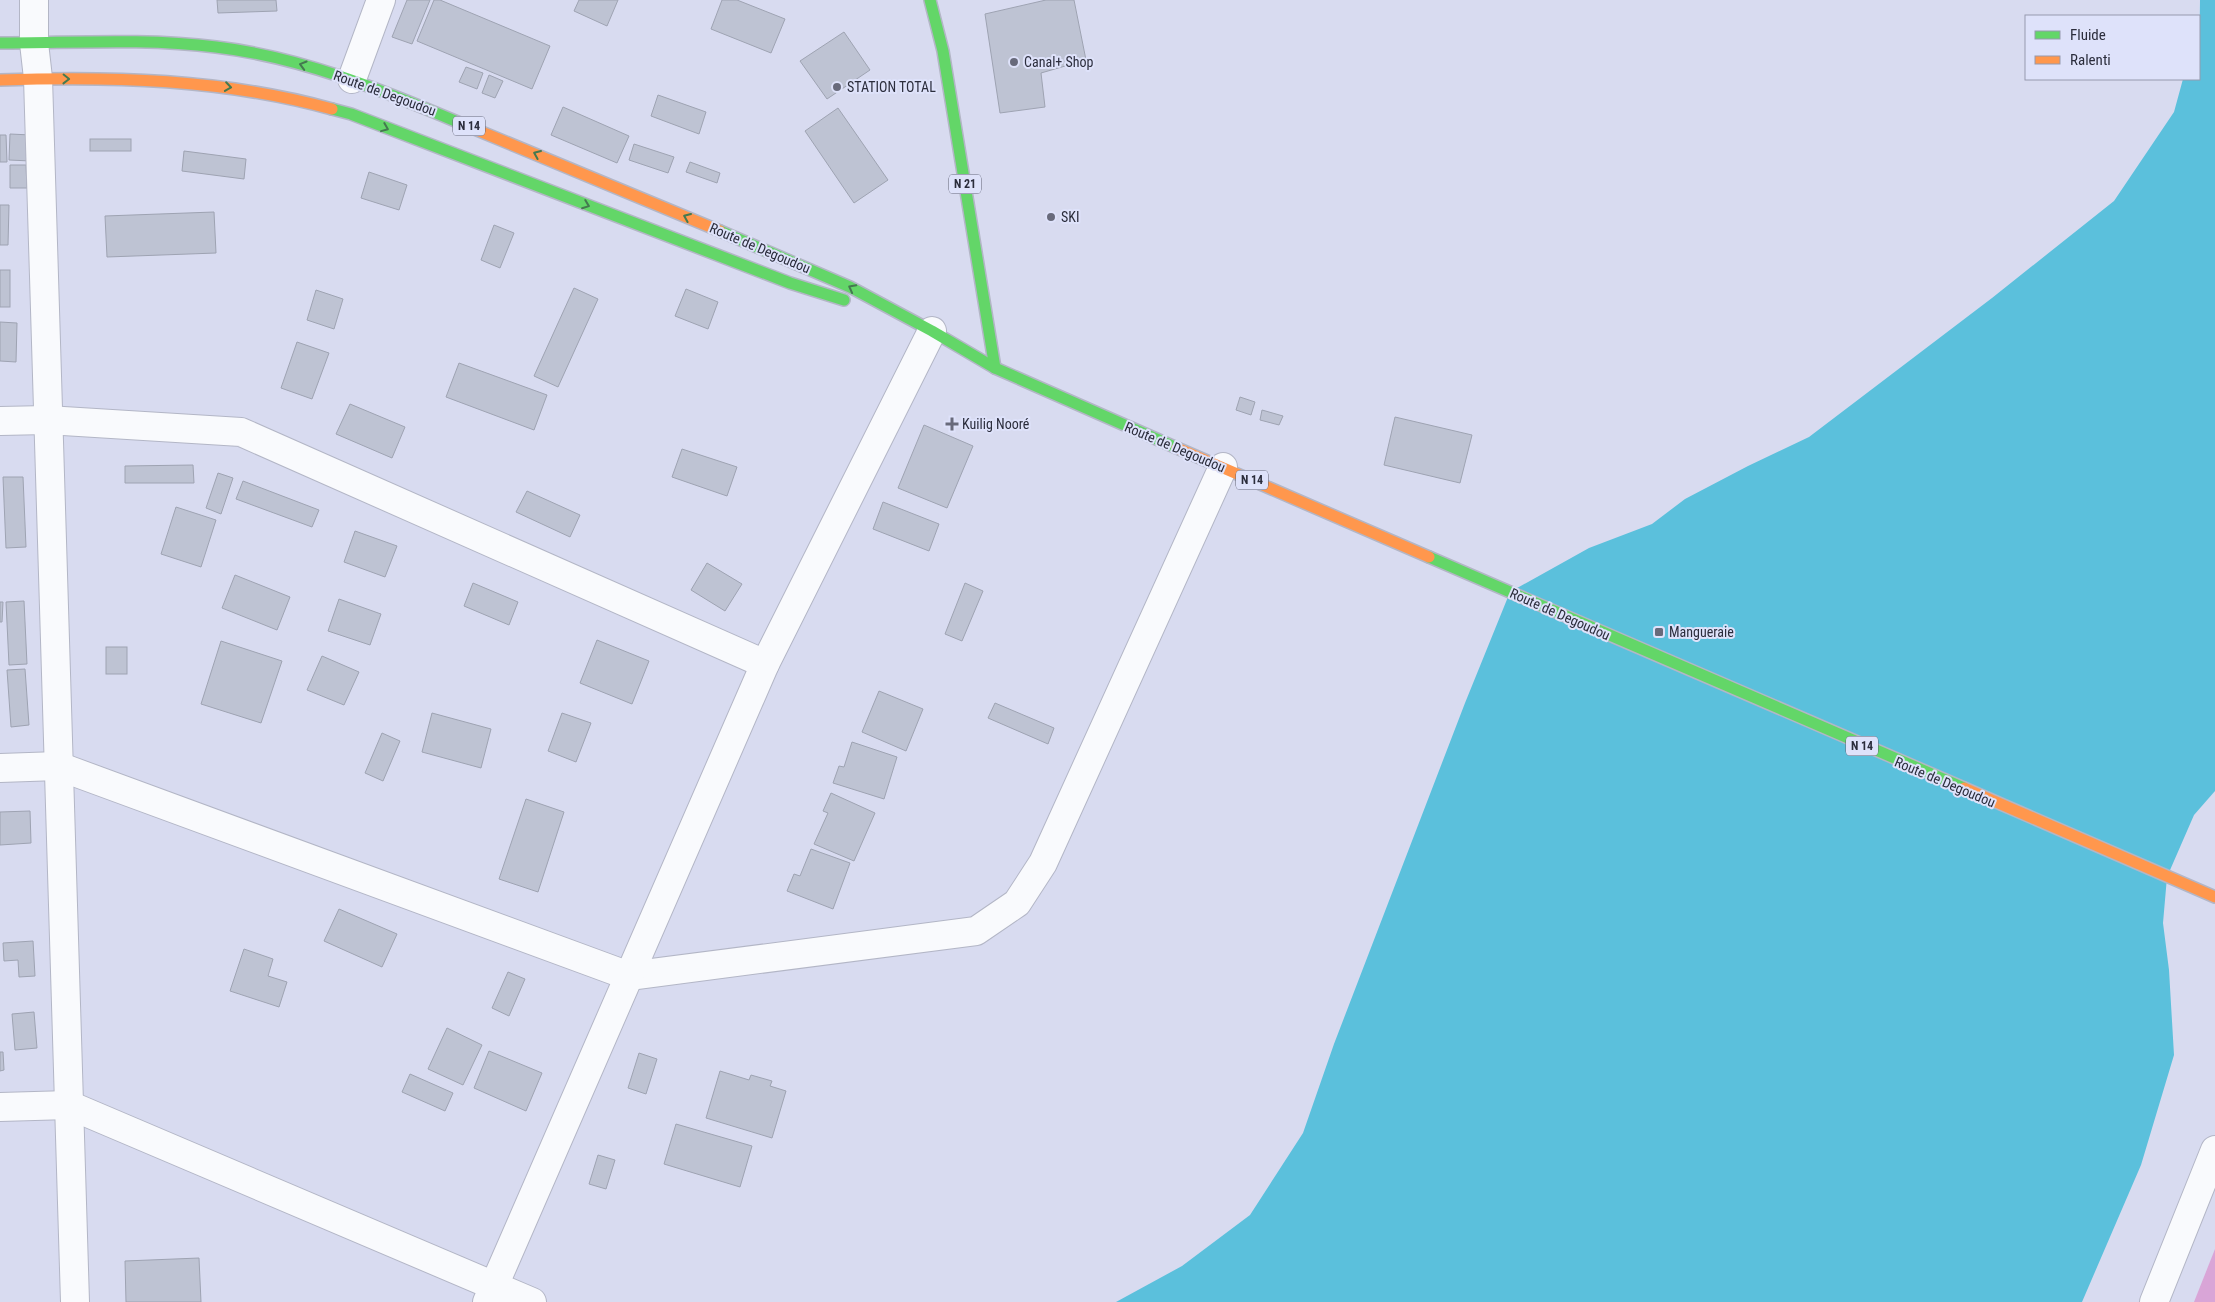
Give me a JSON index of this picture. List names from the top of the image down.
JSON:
{
  "streets": {
    "main road": ["Route de Degoudou", "N 14", "N 21"]
  },
  "crossings": [
    ["Route de Degoudou", "N 21"]
  ],
  "places": {
    "other": ["Canal+ Shop", "STATION TOTAL", "SKI"],
    "health": ["Kuilig Nooré"],
    "transit": ["Mangueraie"]
  },
  "legend": ["Fluide", "Ralenti"]
}
